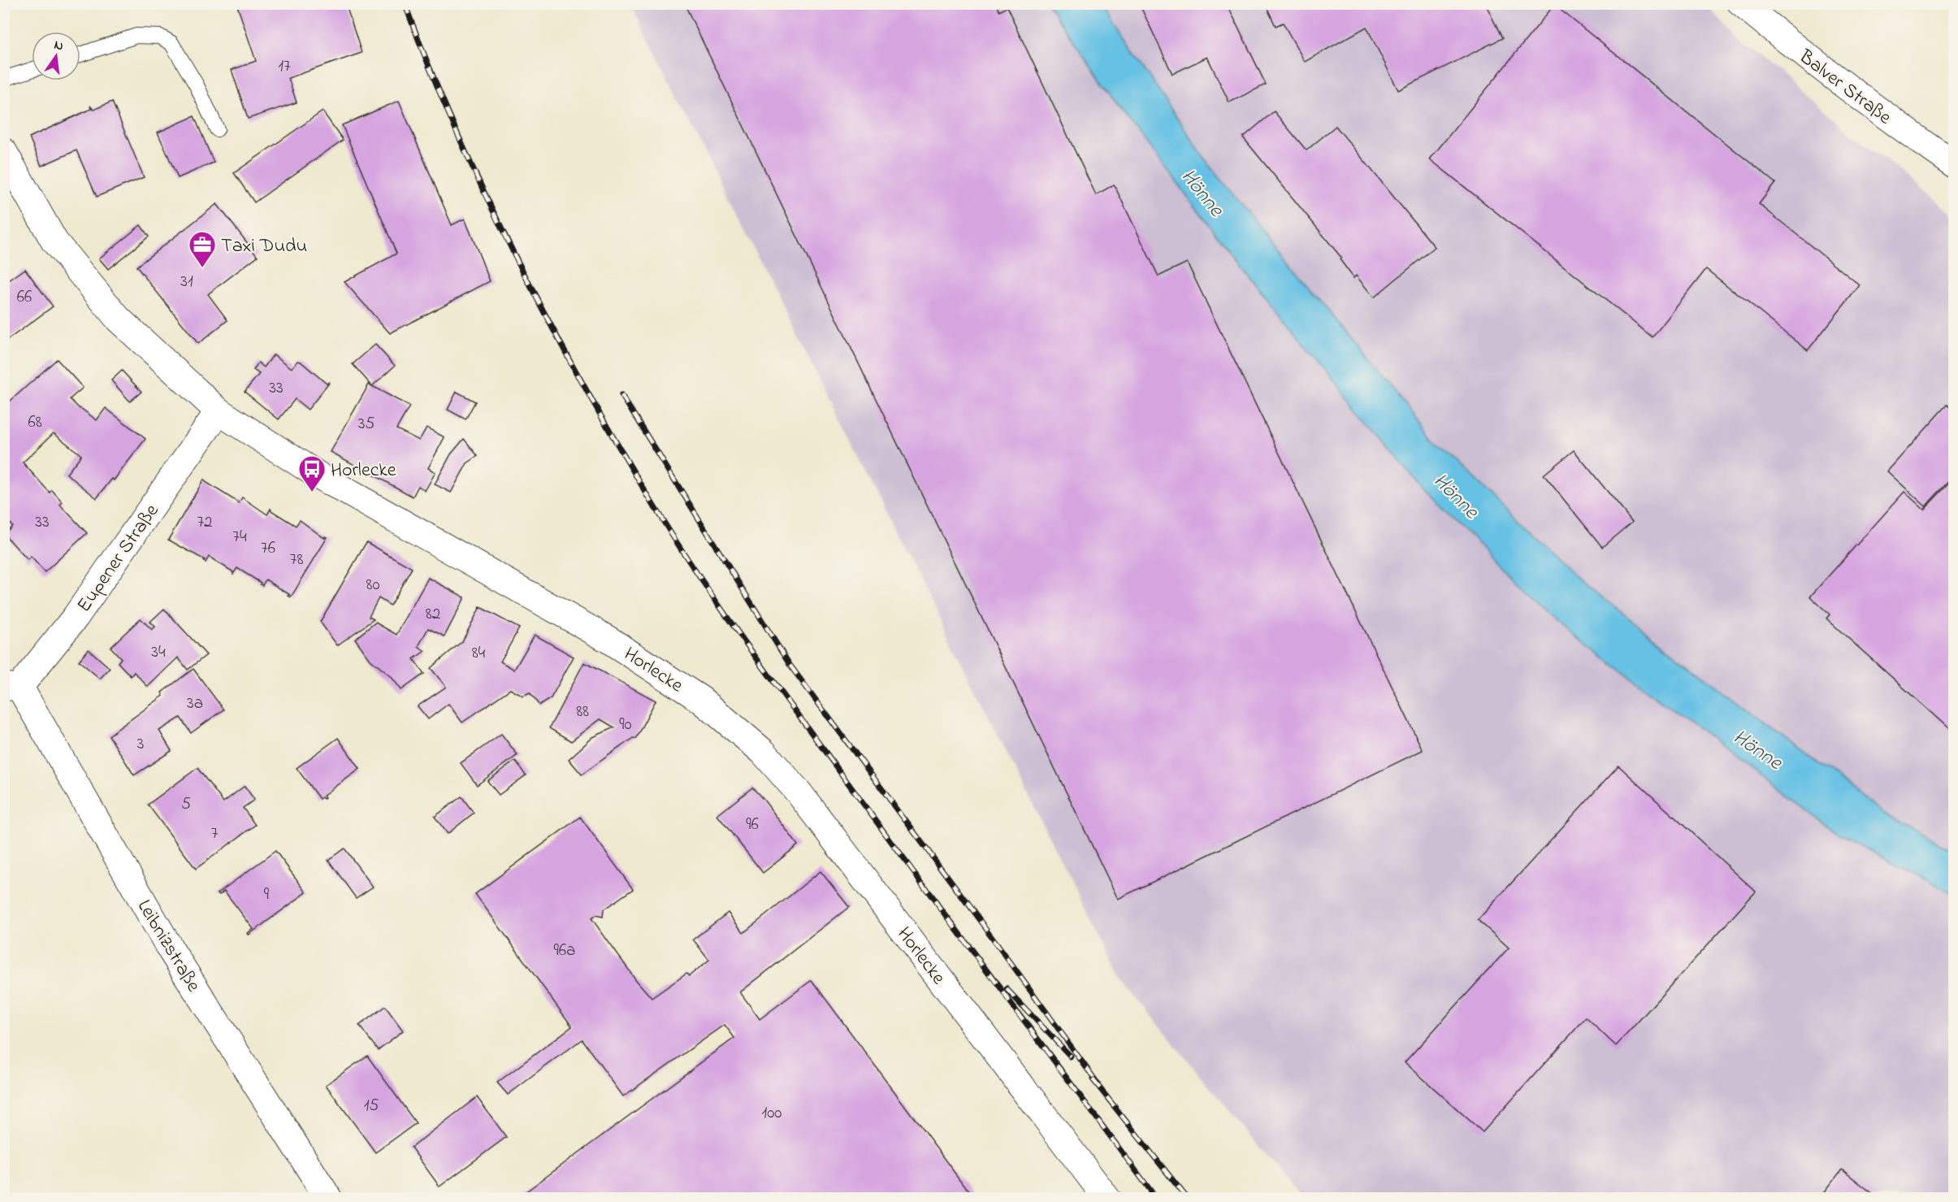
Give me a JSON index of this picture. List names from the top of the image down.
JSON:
{
  "streets": {
    "street": [
      "Balver Straße",
      "Eupener Straße",
      "Horlecke",
      "Leibnizstraße"
    ]
  },
  "crossings": [
    ["Eupener Straße", "Horlecke"],
    ["Eupener Straße", "Leibnizstraße"]
  ],
  "water": ["Hönne"],
  "places": {
    "office": ["Taxi Dudu"],
    "bus stop": ["Horlecke"]
  },
  "house_numbers": [
    "17",
    "31",
    "66",
    "33",
    "68",
    "35",
    "33",
    "72",
    "74",
    "76",
    "78",
    "80",
    "82",
    "34",
    "84",
    "3a",
    "88",
    "90",
    "3",
    "5",
    "96",
    "7",
    "9",
    "96a",
    "15",
    "100"
  ],
  "north": "top"
}
